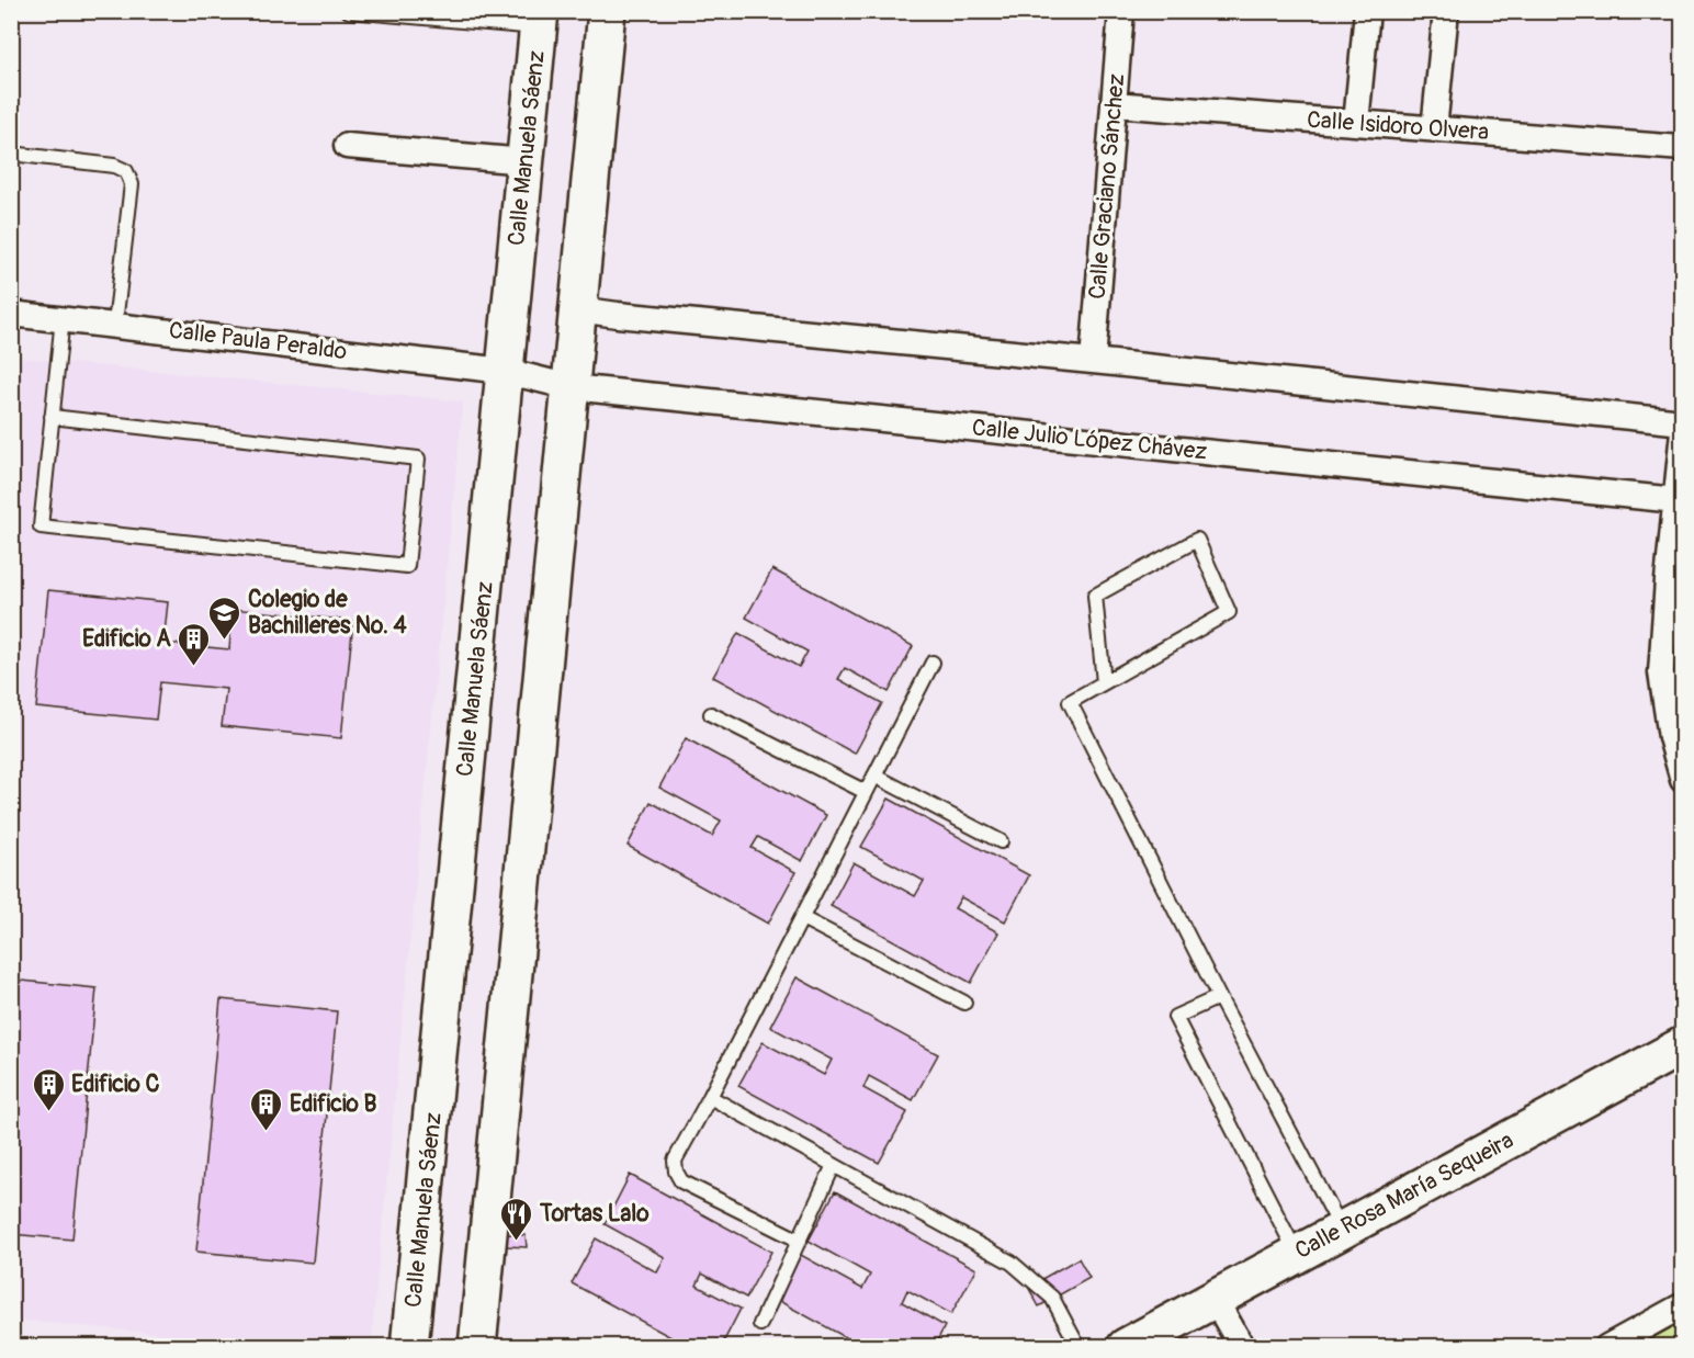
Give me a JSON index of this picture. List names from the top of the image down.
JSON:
{
  "streets": {
    "street": [
      "Calle Isidoro Olvera",
      "Calle Manuela Sáenz",
      "Calle Graciano Sánchez",
      "Calle Paula Peraldo",
      "Calle Julio López Chávez",
      "Calle Rosa María Sequeira"
    ]
  },
  "crossings": [
    ["Calle Isidoro Olvera", "Calle Graciano Sánchez"],
    ["Calle Manuela Sáenz", "Calle Paula Peraldo"],
    ["Calle Manuela Sáenz", "Calle Julio López Chávez"],
    ["Calle Paula Peraldo", "Calle Julio López Chávez"]
  ],
  "places": {
    "school or university": ["Colegio de Bachilleres No. 4"],
    "building": ["Edificio A", "Edificio C", "Edificio B"],
    "restaurant": ["Tortas Lalo"]
  }
}
